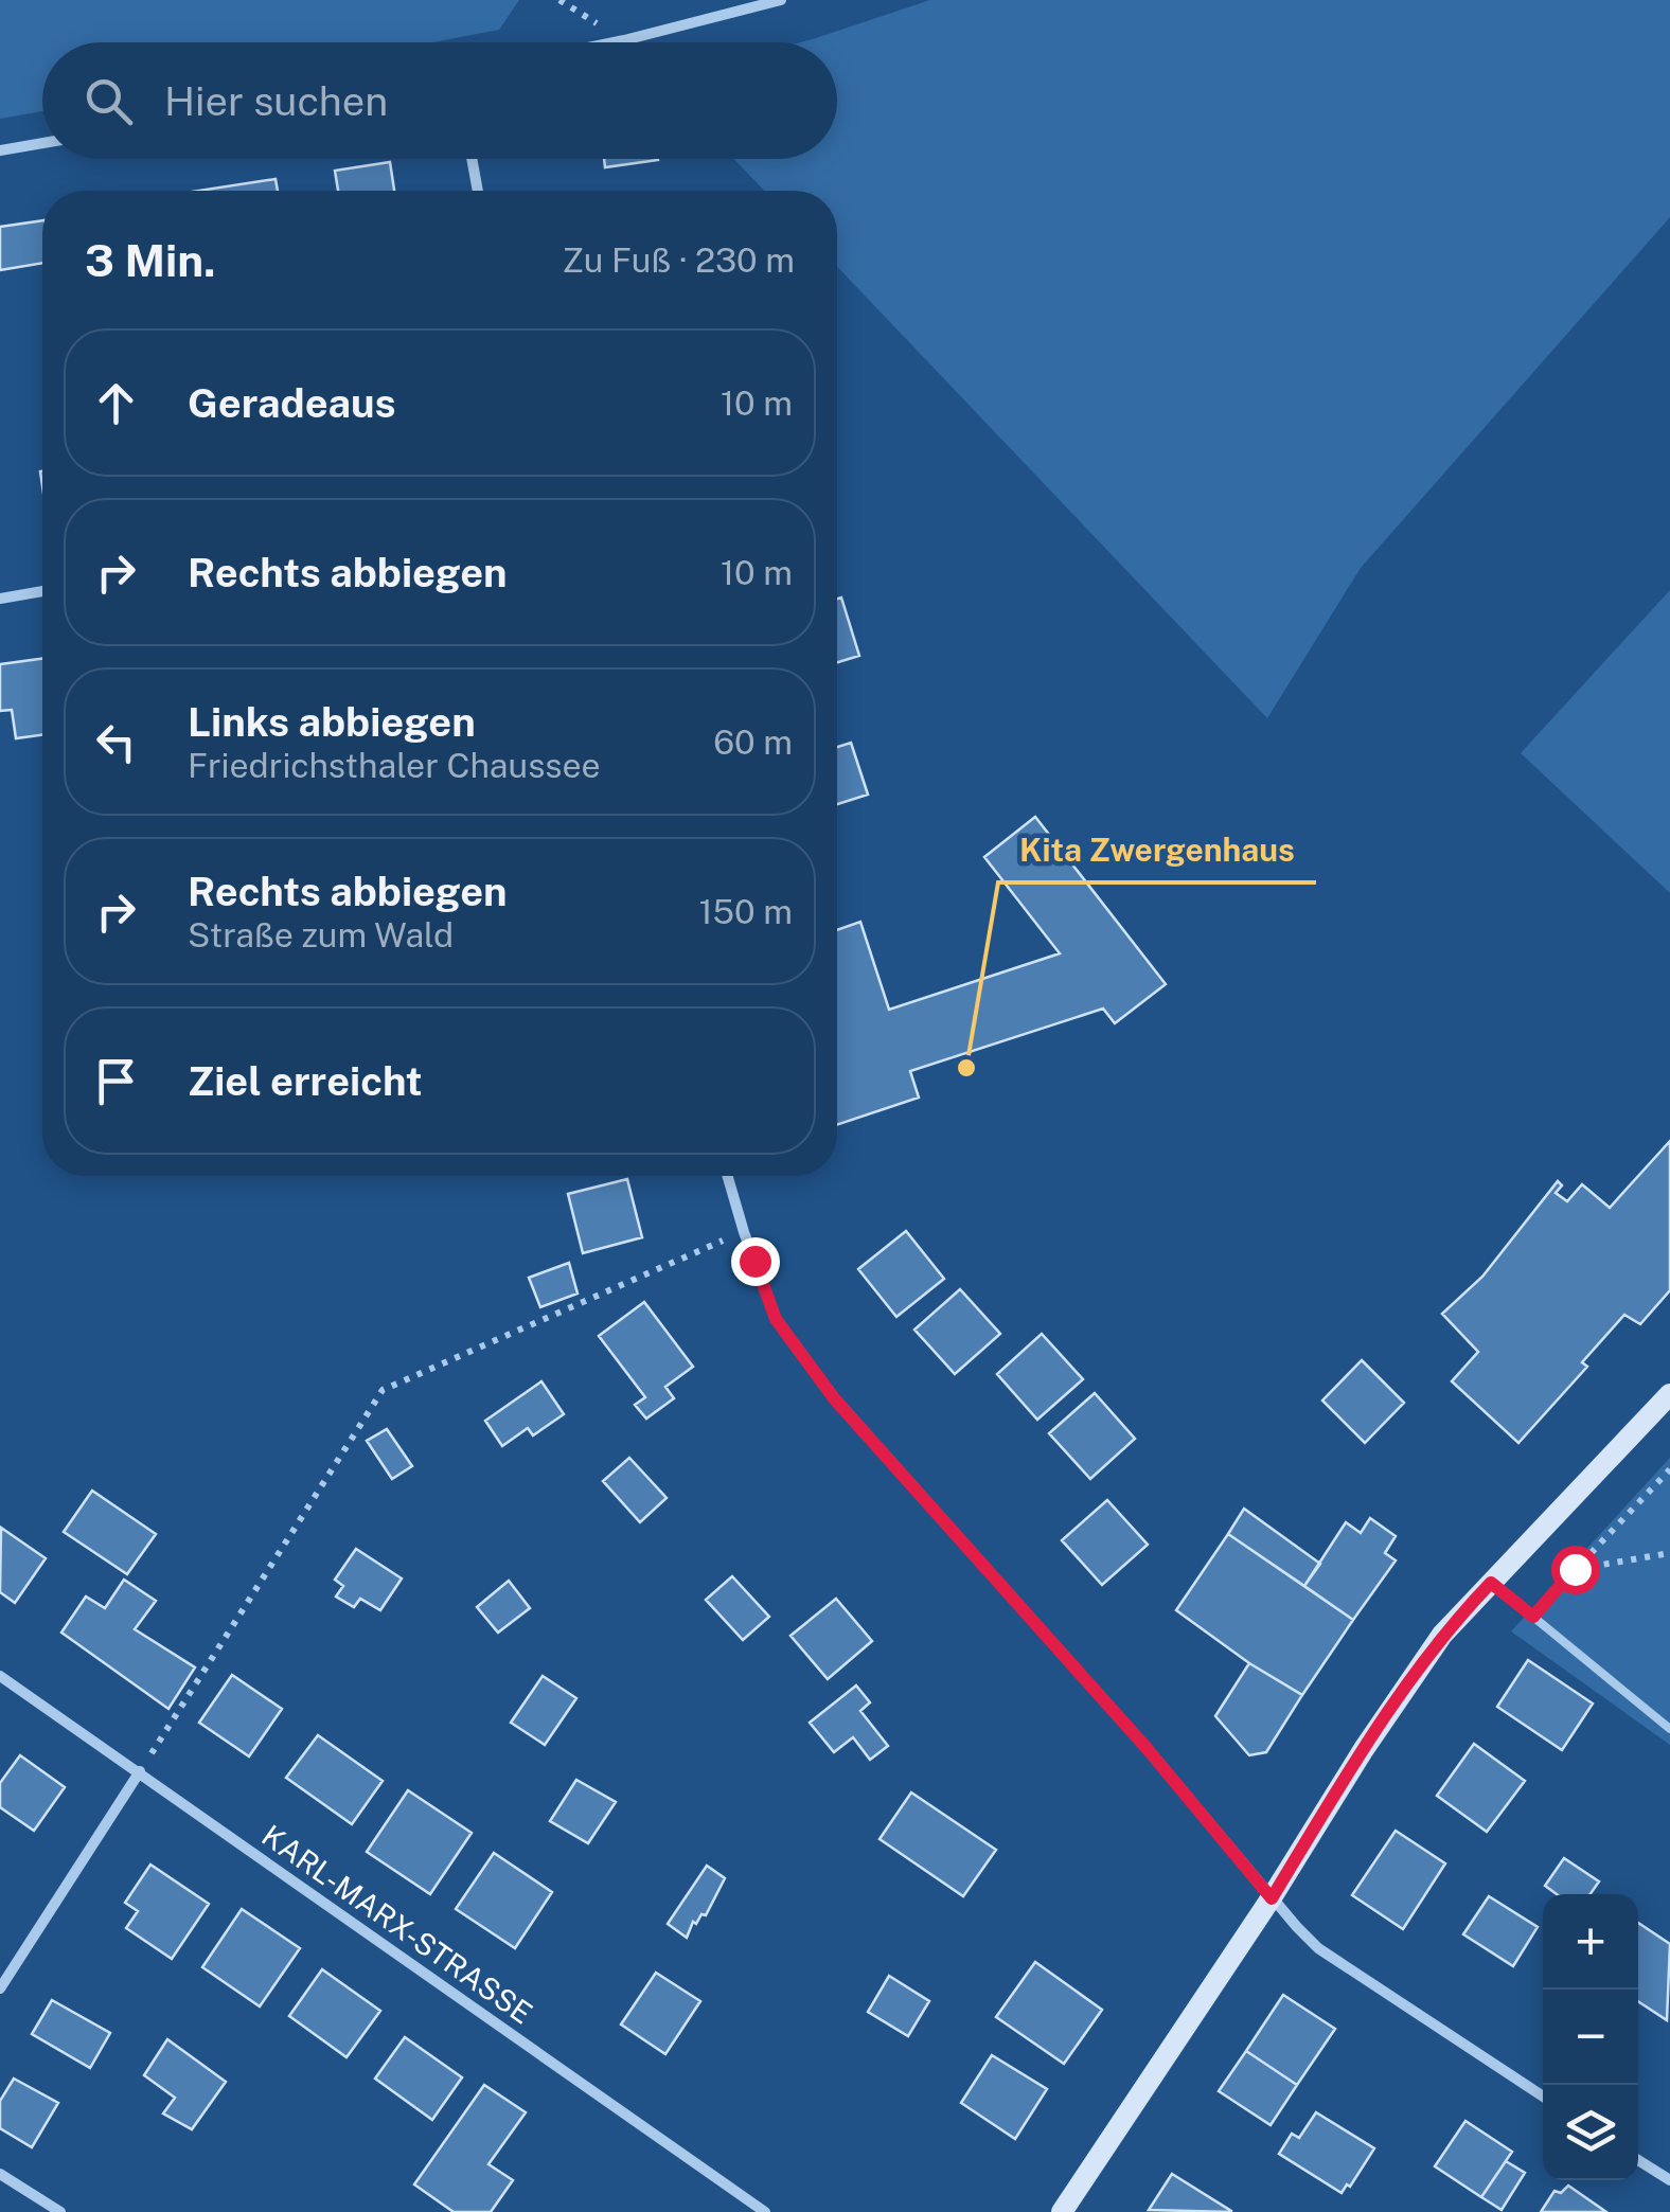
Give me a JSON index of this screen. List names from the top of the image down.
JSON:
{
  "streets": {
    "street": ["KARL-MARX-STRASSE"]
  },
  "places": ["Kita Zwergenhaus"],
  "page": {
    "search": "Hier suchen",
    "heading": ["3 Min.", "Zu Fuß · 230 m"],
    "list": [
      ["Geradeaus", "10 m"],
      ["Rechts abbiegen", "10 m"],
      ["Links abbiegen", "Friedrichsthaler Chaussee", "60 m"],
      ["Rechts abbiegen", "Straße zum Wald", "150 m"],
      "Ziel erreicht"
    ],
    "map_buttons": ["+", "−"]
  }
}
